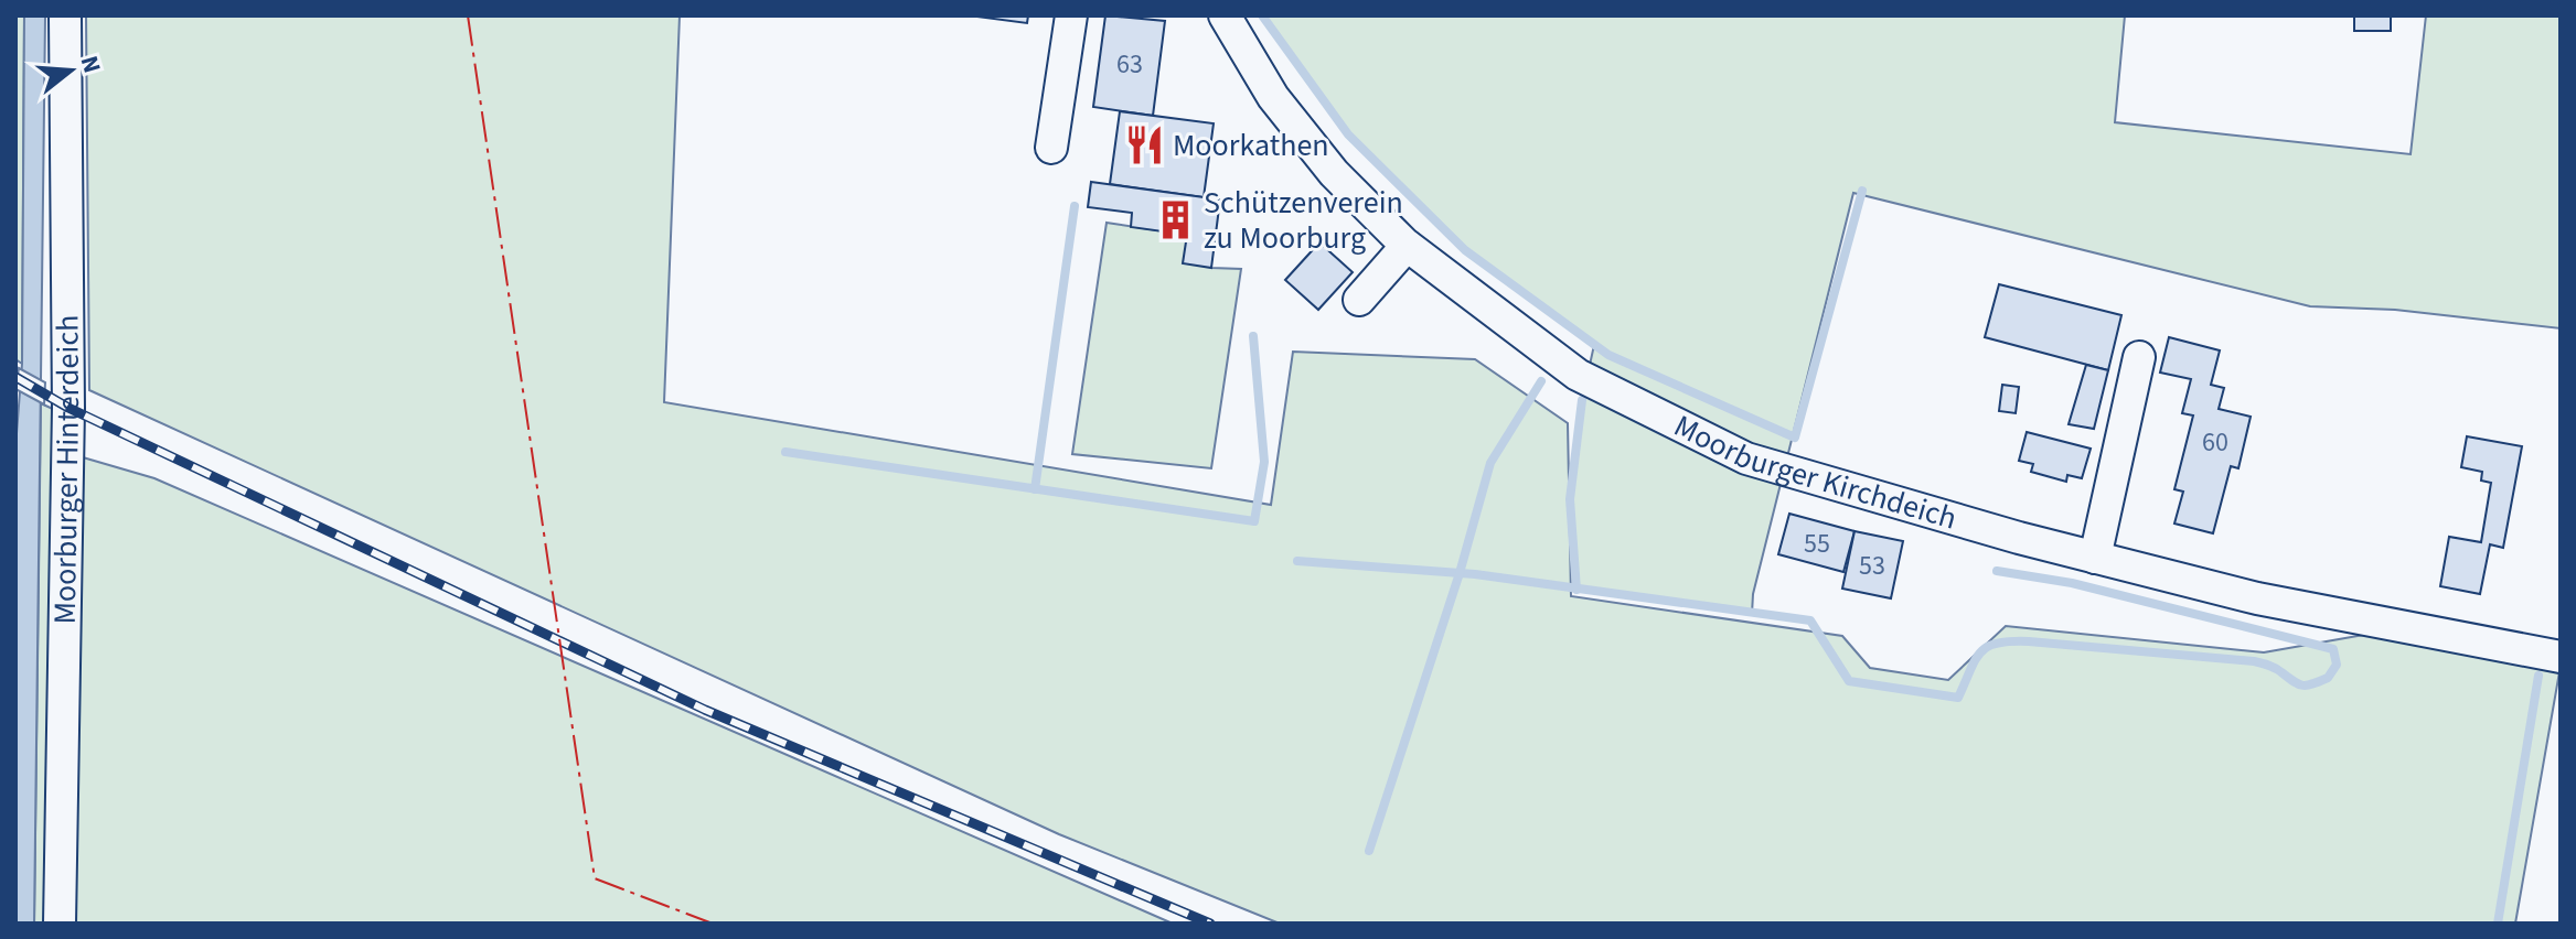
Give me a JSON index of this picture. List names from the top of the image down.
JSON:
{
  "streets": {
    "street": ["Moorburger Hinterdeich", "Moorburger Kirchdeich"]
  },
  "places": {
    "restaurant": ["Moorkathen"],
    "building": ["Schützenverein zu Moorburg"]
  },
  "house_numbers": [
    "63",
    "60",
    "55",
    "53"
  ],
  "north": "right"
}
